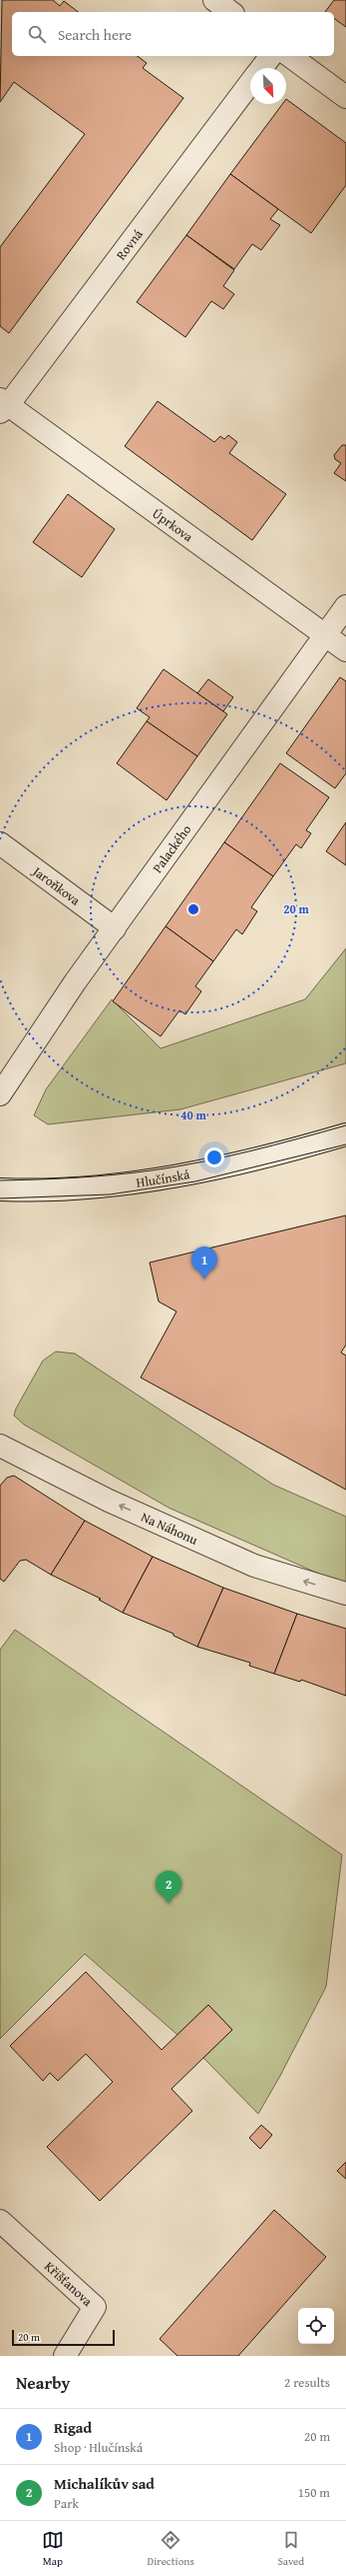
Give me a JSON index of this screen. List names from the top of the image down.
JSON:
{
  "streets": {
    "street": [
      "Rovná",
      "Úprkova",
      "Palackého",
      "Jaroňkova",
      "Hlučínská",
      "Na Náhonu",
      "Křišťanova"
    ]
  },
  "crossings": [
    ["Rovná", "Úprkova"],
    ["Úprkova", "Palackého"],
    ["Palackého", "Jaroňkova"]
  ],
  "one_way": ["Na Náhonu"],
  "scale_bar": "20 m",
  "north": "bottom right",
  "page": {
    "search": "Search here",
    "pins": ["1", "2"],
    "scale": "20 m",
    "heading": ["Nearby", "2 results"],
    "list": [
      {
        "mark": "1",
        "name": "Rigad",
        "note": "Shop · Hlučínská",
        "value": "20 m"
      },
      {
        "mark": "2",
        "name": "Michalíkův sad",
        "note": "Park",
        "value": "150 m"
      }
    ],
    "nav": ["Map", "Directions", "Saved"]
  },
  "rings": ["20 m", "40 m"]
}
